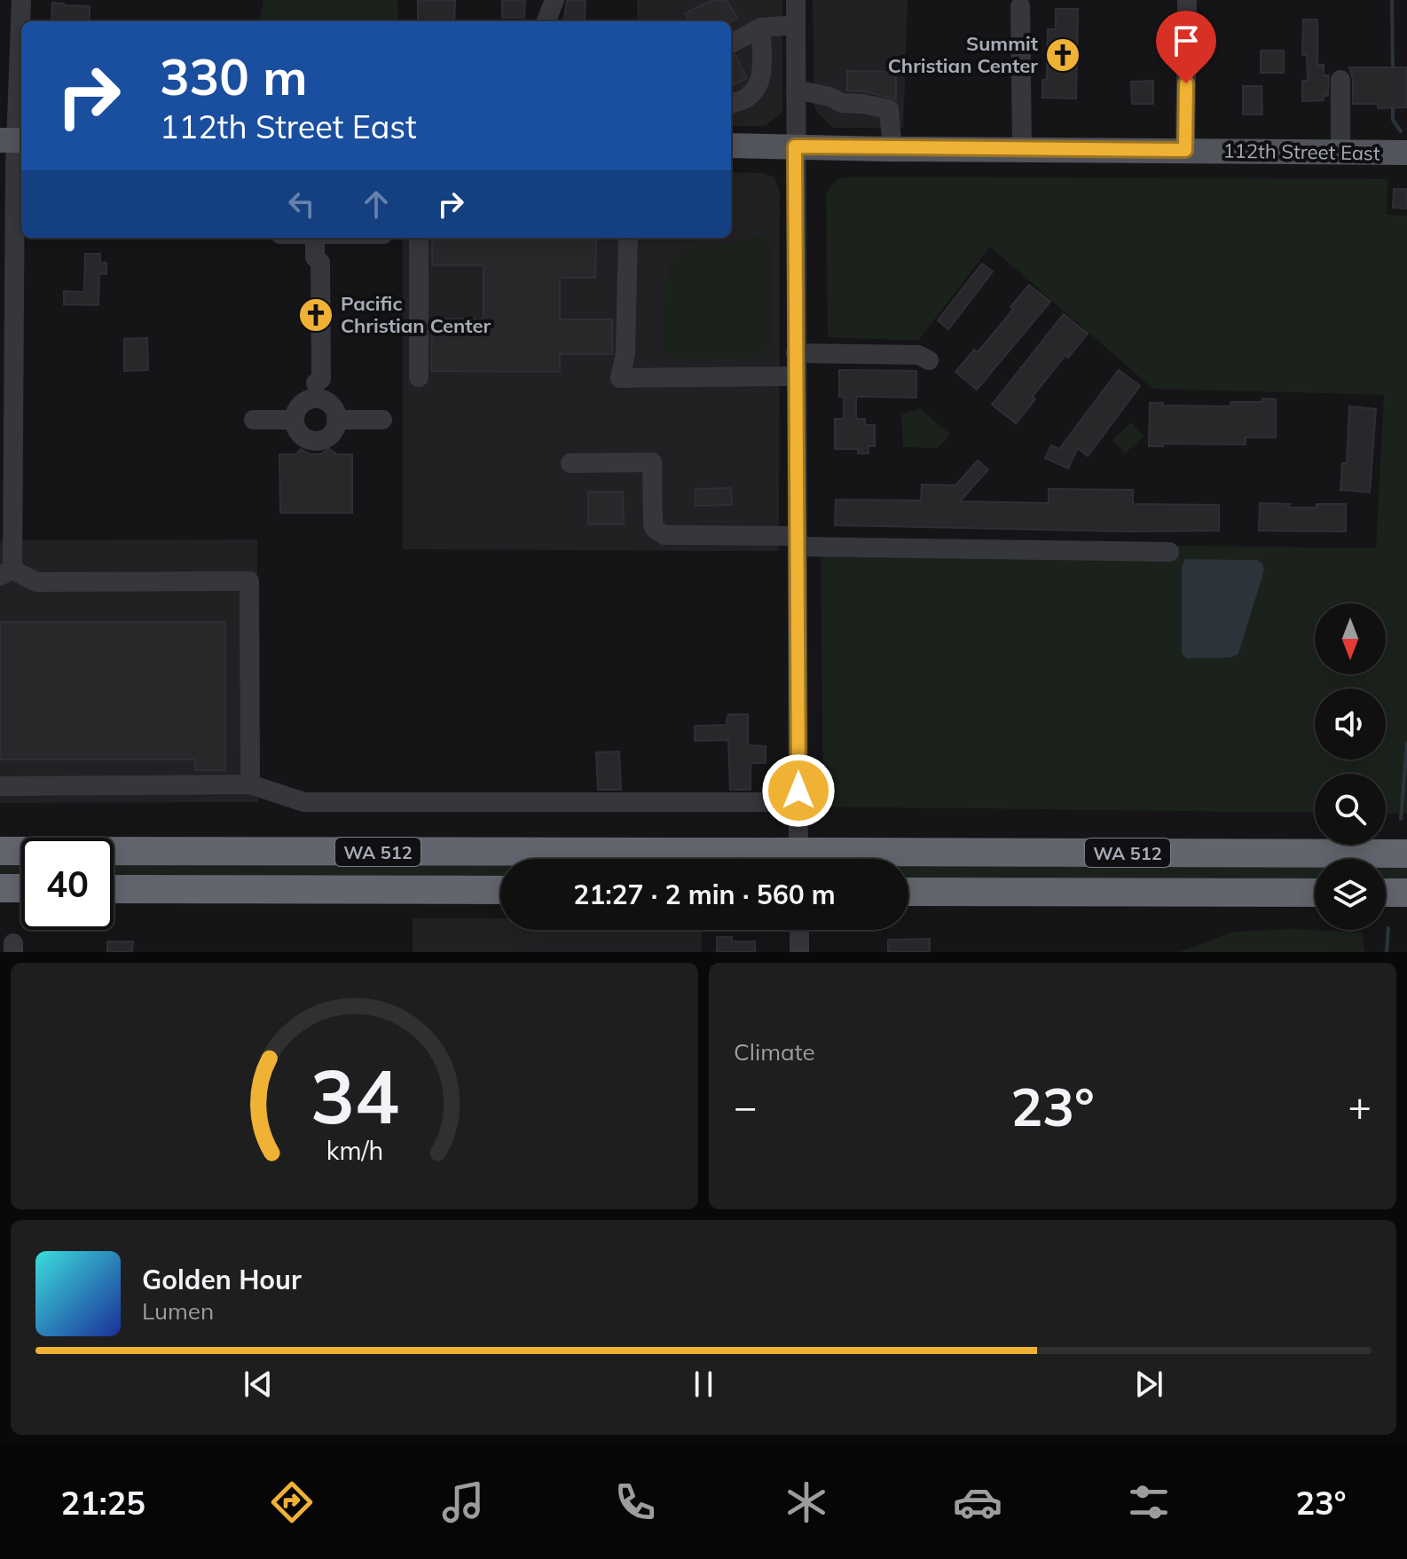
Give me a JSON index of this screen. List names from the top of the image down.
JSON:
{
  "streets": {
    "highway": ["WA 512"],
    "main road": ["112th Street East"]
  },
  "places": {
    "church": ["Summit Christian Center", "Pacific Christian Center"]
  },
  "north": "bottom",
  "page": {
    "turn": ["330 m", "112th Street East"],
    "limit": "40",
    "trip": "21:27 · 2 min · 560 m",
    "tile": "Climate",
    "heat": ["−", "23°", "+"],
    "song": ["Golden Hour", "Lumen"],
    "tabs": ["21:25", "23°"],
    "gauge": ["34", "km/h"]
  }
}
